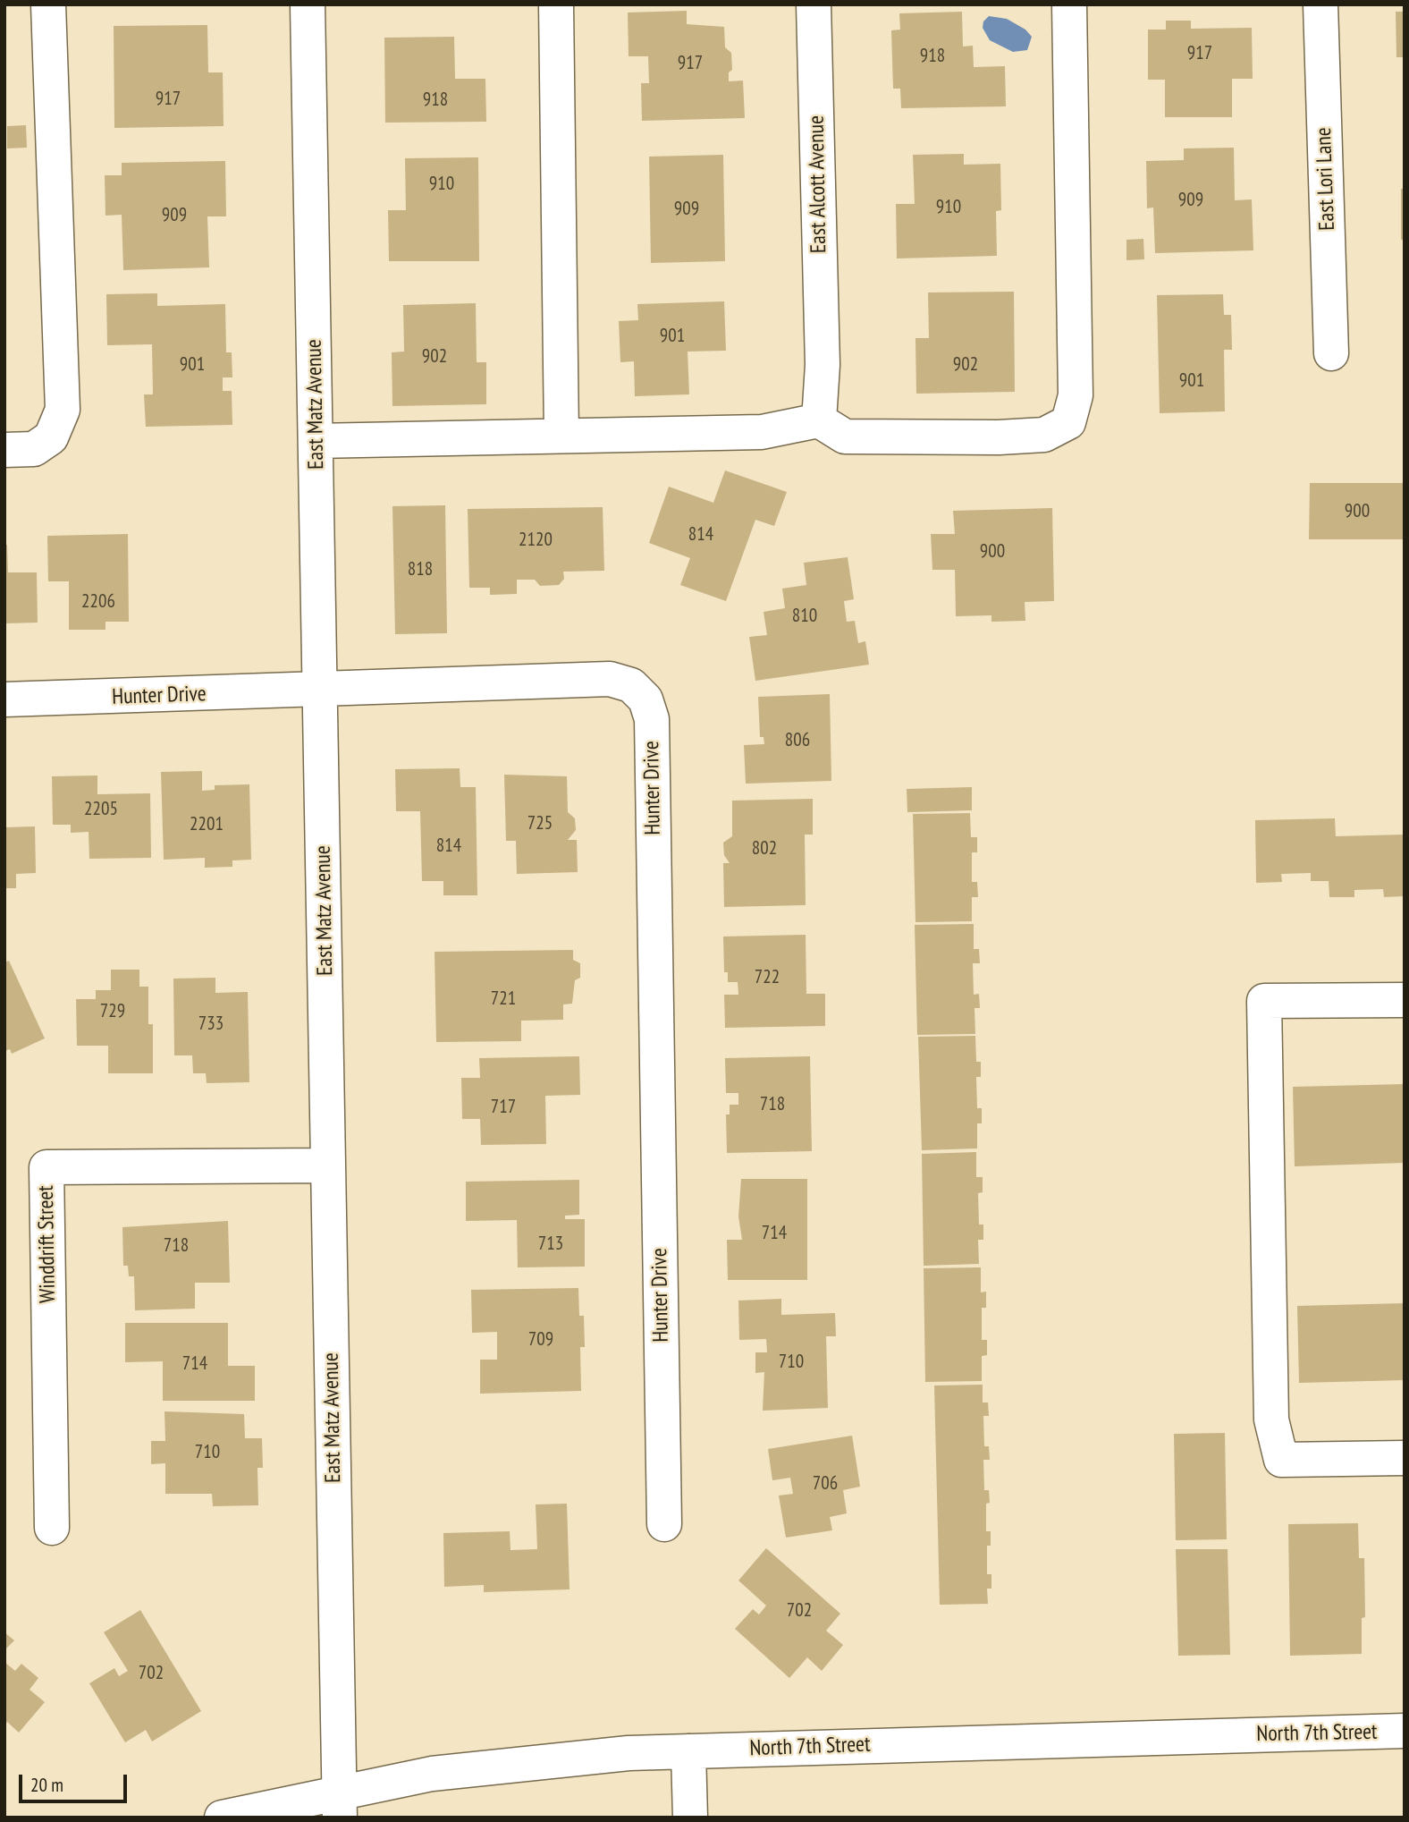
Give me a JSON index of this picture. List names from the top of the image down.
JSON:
{
  "streets": {
    "street": [
      "East Lori Lane",
      "East Alcott Avenue",
      "East Matz Avenue",
      "Hunter Drive",
      "Winddrift Street",
      "North 7th Street"
    ]
  },
  "crossings": [
    ["East Matz Avenue", "Hunter Drive"],
    ["East Matz Avenue", "Winddrift Street"],
    ["East Matz Avenue", "North 7th Street"]
  ],
  "house_numbers": [
    "917",
    "918",
    "917",
    "917",
    "918",
    "910",
    "909",
    "910",
    "909",
    "909",
    "901",
    "902",
    "901",
    "902",
    "901",
    "900",
    "814",
    "2120",
    "900",
    "818",
    "2206",
    "810",
    "806",
    "2205",
    "725",
    "2201",
    "814",
    "802",
    "722",
    "721",
    "729",
    "733",
    "718",
    "717",
    "714",
    "713",
    "718",
    "709",
    "710",
    "714",
    "710",
    "706",
    "702",
    "702"
  ],
  "scale_bar": "20 m"
}
